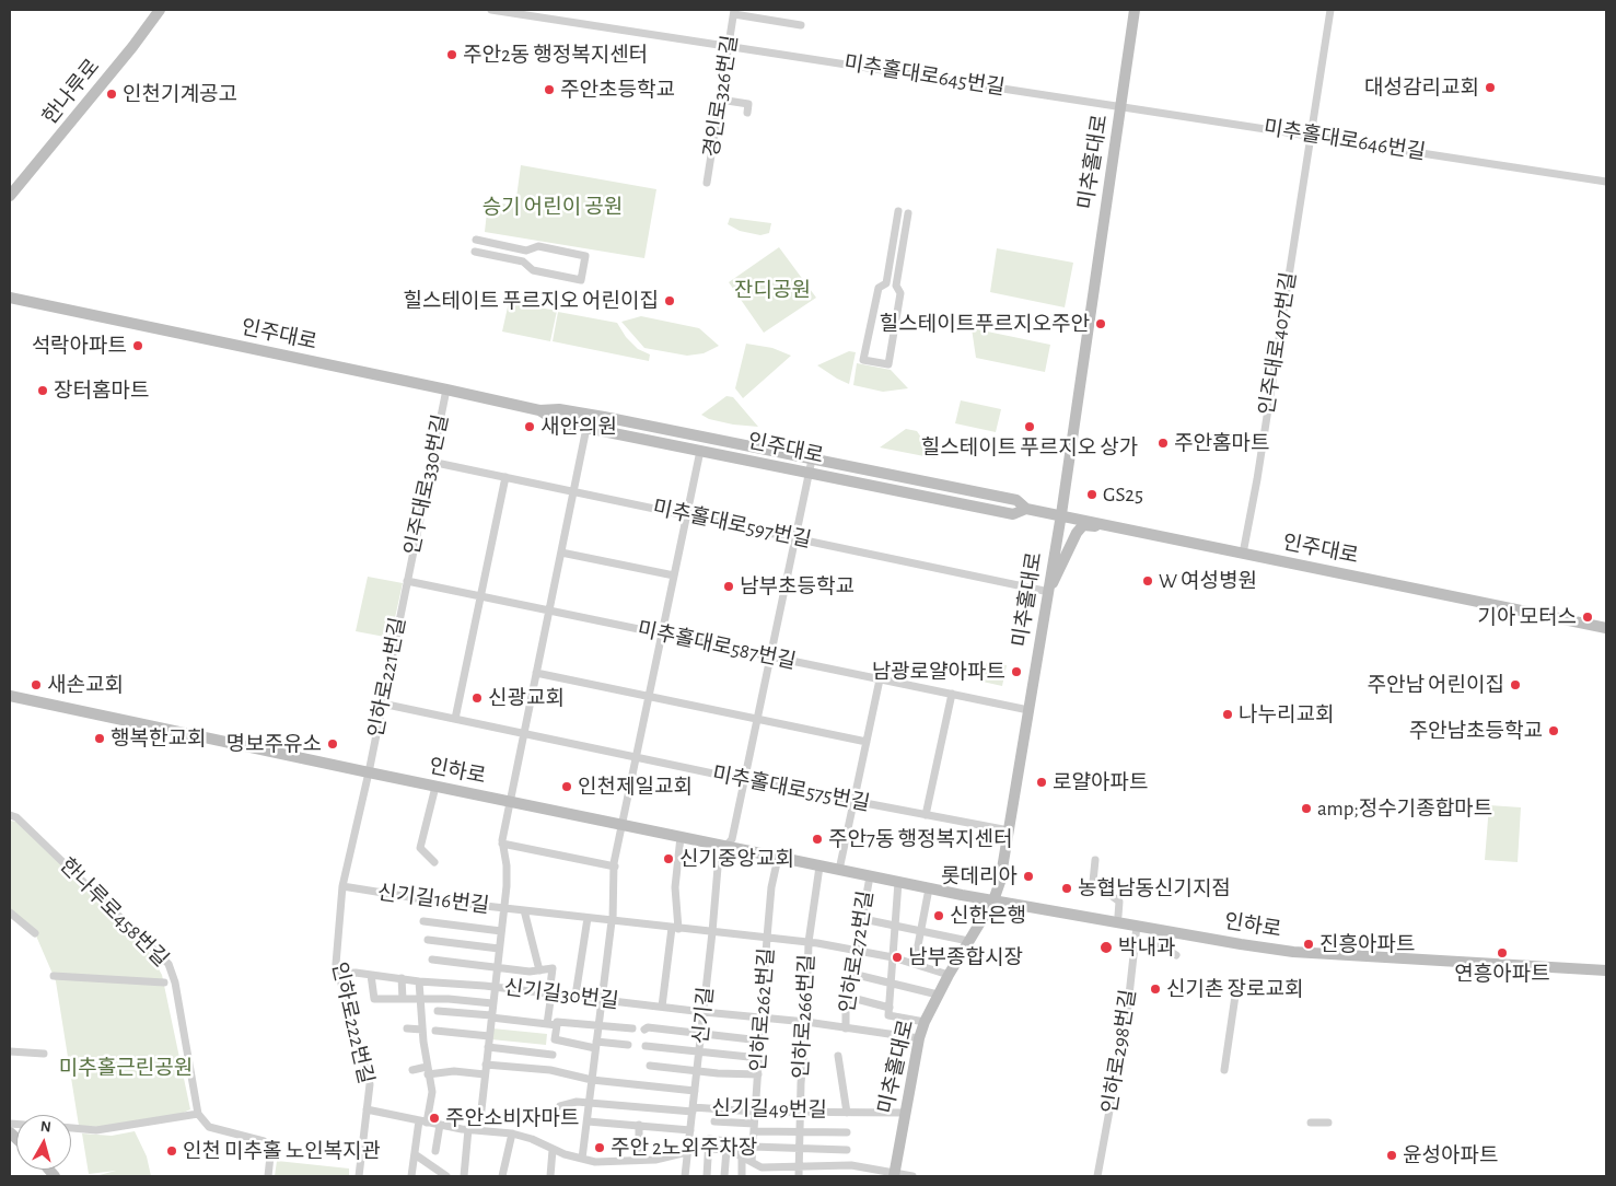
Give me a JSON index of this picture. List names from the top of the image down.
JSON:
{
  "streets": {
    "main road": [
      "한나루로",
      "미추홀대로",
      "인주대로",
      "인하로"
    ],
    "street": [
      "미추홀대로645번길",
      "경인로326번길",
      "미추홀대로646번길",
      "인주대로407번길",
      "인주대로330번길",
      "미추홀대로597번길",
      "미추홀대로587번길",
      "인하로221번길",
      "미추홀대로575번길",
      "신기길16번길",
      "한나루로458번길",
      "인하로272번길",
      "신기길30번길",
      "인하로262번길",
      "신기길",
      "인하로266번길",
      "인하로222번길",
      "인하로298번길",
      "신기길49번길"
    ]
  },
  "crossings": [
    ["미추홀대로645번길", "경인로326번길"],
    ["미추홀대로645번길", "미추홀대로646번길"],
    ["미추홀대로645번길", "미추홀대로"],
    ["미추홀대로646번길", "미추홀대로"],
    ["미추홀대로646번길", "인주대로407번길"],
    ["미추홀대로", "인주대로"],
    ["미추홀대로", "미추홀대로597번길"],
    ["미추홀대로", "미추홀대로587번길"],
    ["미추홀대로", "인하로"],
    ["미추홀대로", "미추홀대로575번길"],
    ["미추홀대로", "신기길16번길"],
    ["미추홀대로", "인하로272번길"],
    ["미추홀대로", "신기길30번길"],
    ["미추홀대로", "인하로262번길"],
    ["미추홀대로", "인하로266번길"],
    ["미추홀대로", "신기길49번길"],
    ["인주대로", "인주대로407번길"],
    ["인주대로", "인주대로330번길"],
    ["인주대로", "신기길"],
    ["인주대로330번길", "미추홀대로597번길"],
    ["인주대로330번길", "미추홀대로587번길"],
    ["인주대로330번길", "인하로221번길"],
    ["미추홀대로597번길", "신기길"],
    ["미추홀대로587번길", "인하로221번길"],
    ["미추홀대로587번길", "신기길"],
    ["인하로221번길", "인하로"],
    ["인하로221번길", "미추홀대로575번길"],
    ["인하로221번길", "인하로222번길"],
    ["인하로", "인하로272번길"],
    ["인하로", "인하로262번길"],
    ["인하로", "신기길"],
    ["인하로", "인하로266번길"],
    ["인하로", "인하로222번길"],
    ["인하로", "인하로298번길"],
    ["미추홀대로575번길", "신기길"],
    ["신기길16번길", "인하로272번길"],
    ["신기길16번길", "인하로262번길"],
    ["신기길16번길", "신기길"],
    ["신기길16번길", "인하로266번길"],
    ["신기길16번길", "인하로222번길"],
    ["신기길30번길", "인하로262번길"],
    ["신기길30번길", "신기길"],
    ["신기길30번길", "인하로222번길"],
    ["인하로262번길", "신기길49번길"],
    ["신기길", "신기길49번길"],
    ["인하로266번길", "신기길49번길"]
  ],
  "parks": ["승기 어린이 공원", "잔디공원", "미추홀근린공원"],
  "places": [
    "주안2동 행정복지센터",
    "대성감리교회",
    "주안초등학교",
    "인천기계공고",
    "힐스테이트 푸르지오 어린이집",
    "힐스테이트푸르지오주안",
    "석락아파트",
    "장터홈마트",
    "새안의원",
    "힐스테이트 푸르지오 상가",
    "주안홈마트",
    "GS25",
    "W 여성병원",
    "남부초등학교",
    "기아 모터스",
    "남광로얄아파트",
    "새손교회",
    "주안남 어린이집",
    "신광교회",
    "나누리교회",
    "주안남초등학교",
    "행복한교회",
    "명보주유소",
    "로얄아파트",
    "인천제일교회",
    "amp;정수기종합마트",
    "주안7동 행정복지센터",
    "신기중앙교회",
    "롯데리아",
    "농협남동신기지점",
    "신한은행",
    "진흥아파트",
    "박내과",
    "연흥아파트",
    "남부종합시장",
    "신기촌 장로교회",
    "주안소비자마트",
    "주안 2노외주차장",
    "인천 미추홀 노인복지관",
    "윤성아파트"
  ],
  "north": "top"
}
